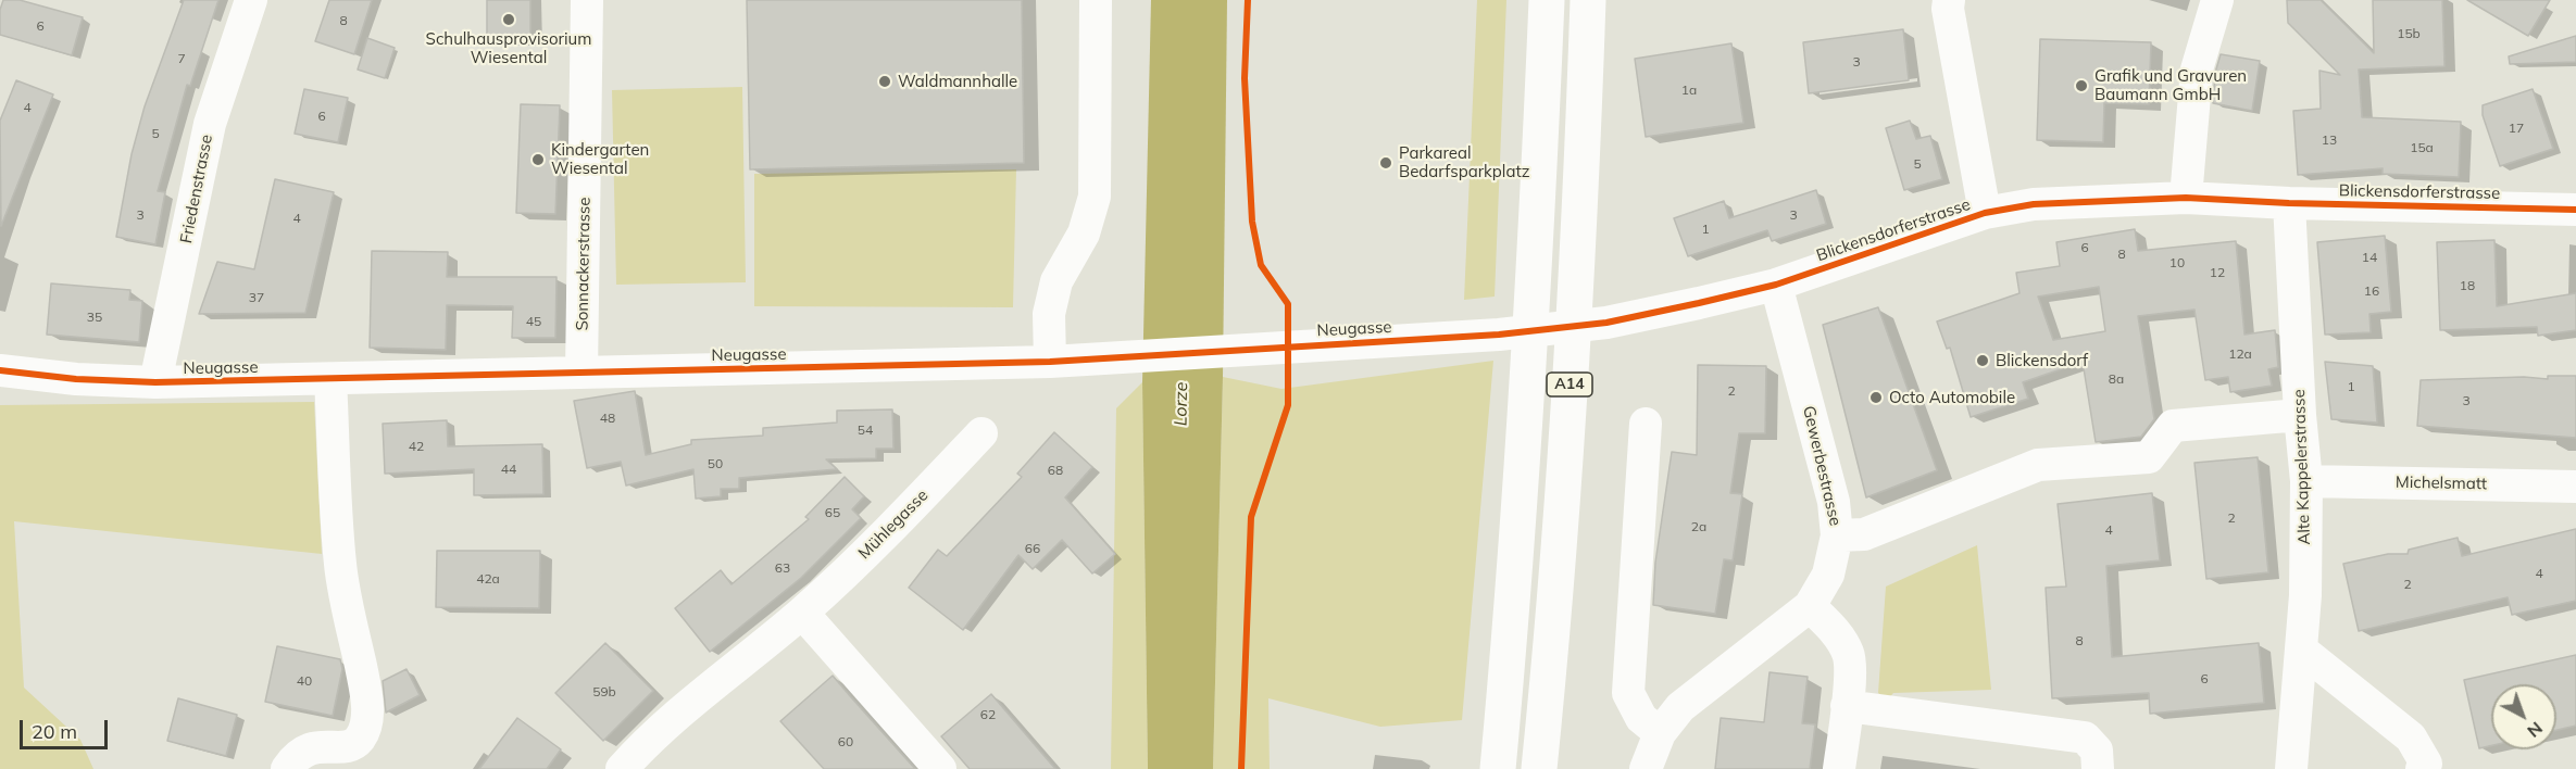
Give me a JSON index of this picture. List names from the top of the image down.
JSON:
{
  "streets": {
    "highway": ["A14"],
    "street": [
      "Friedenstrasse",
      "Blickensdorferstrasse",
      "Sonnackerstrasse",
      "Neugasse",
      "Gewerbestrasse",
      "Alte Kappelerstrasse",
      "Michelsmatt",
      "Mühlegasse"
    ]
  },
  "crossings": [
    ["Friedenstrasse", "Neugasse"],
    ["Blickensdorferstrasse", "Neugasse"],
    ["Blickensdorferstrasse", "Gewerbestrasse"],
    ["Blickensdorferstrasse", "Alte Kappelerstrasse"],
    ["Sonnackerstrasse", "Neugasse"],
    ["Alte Kappelerstrasse", "Michelsmatt"]
  ],
  "water": ["Lorze"],
  "places": [
    "Schulhausprovisorium Wiesental",
    "Waldmannhalle",
    "Grafik und Gravuren Baumann GmbH",
    "Kindergarten Wiesental",
    "Parkareal Bedarfsparkplatz",
    "Blickensdorf",
    "Octo Automobile"
  ],
  "house_numbers": [
    "8",
    "6",
    "15b",
    "7",
    "3",
    "1a",
    "4",
    "6",
    "17",
    "5",
    "13",
    "15a",
    "5",
    "3",
    "3",
    "4",
    "1",
    "6",
    "8",
    "14",
    "10",
    "12",
    "18",
    "16",
    "37",
    "35",
    "45",
    "12a",
    "8a",
    "1",
    "2",
    "3",
    "48",
    "54",
    "42",
    "50",
    "44",
    "68",
    "65",
    "2",
    "2a",
    "4",
    "66",
    "63",
    "4",
    "42a",
    "2",
    "8",
    "6",
    "40",
    "59b",
    "62",
    "60"
  ],
  "scale_bar": "20 m",
  "north": "bottom right"
}
